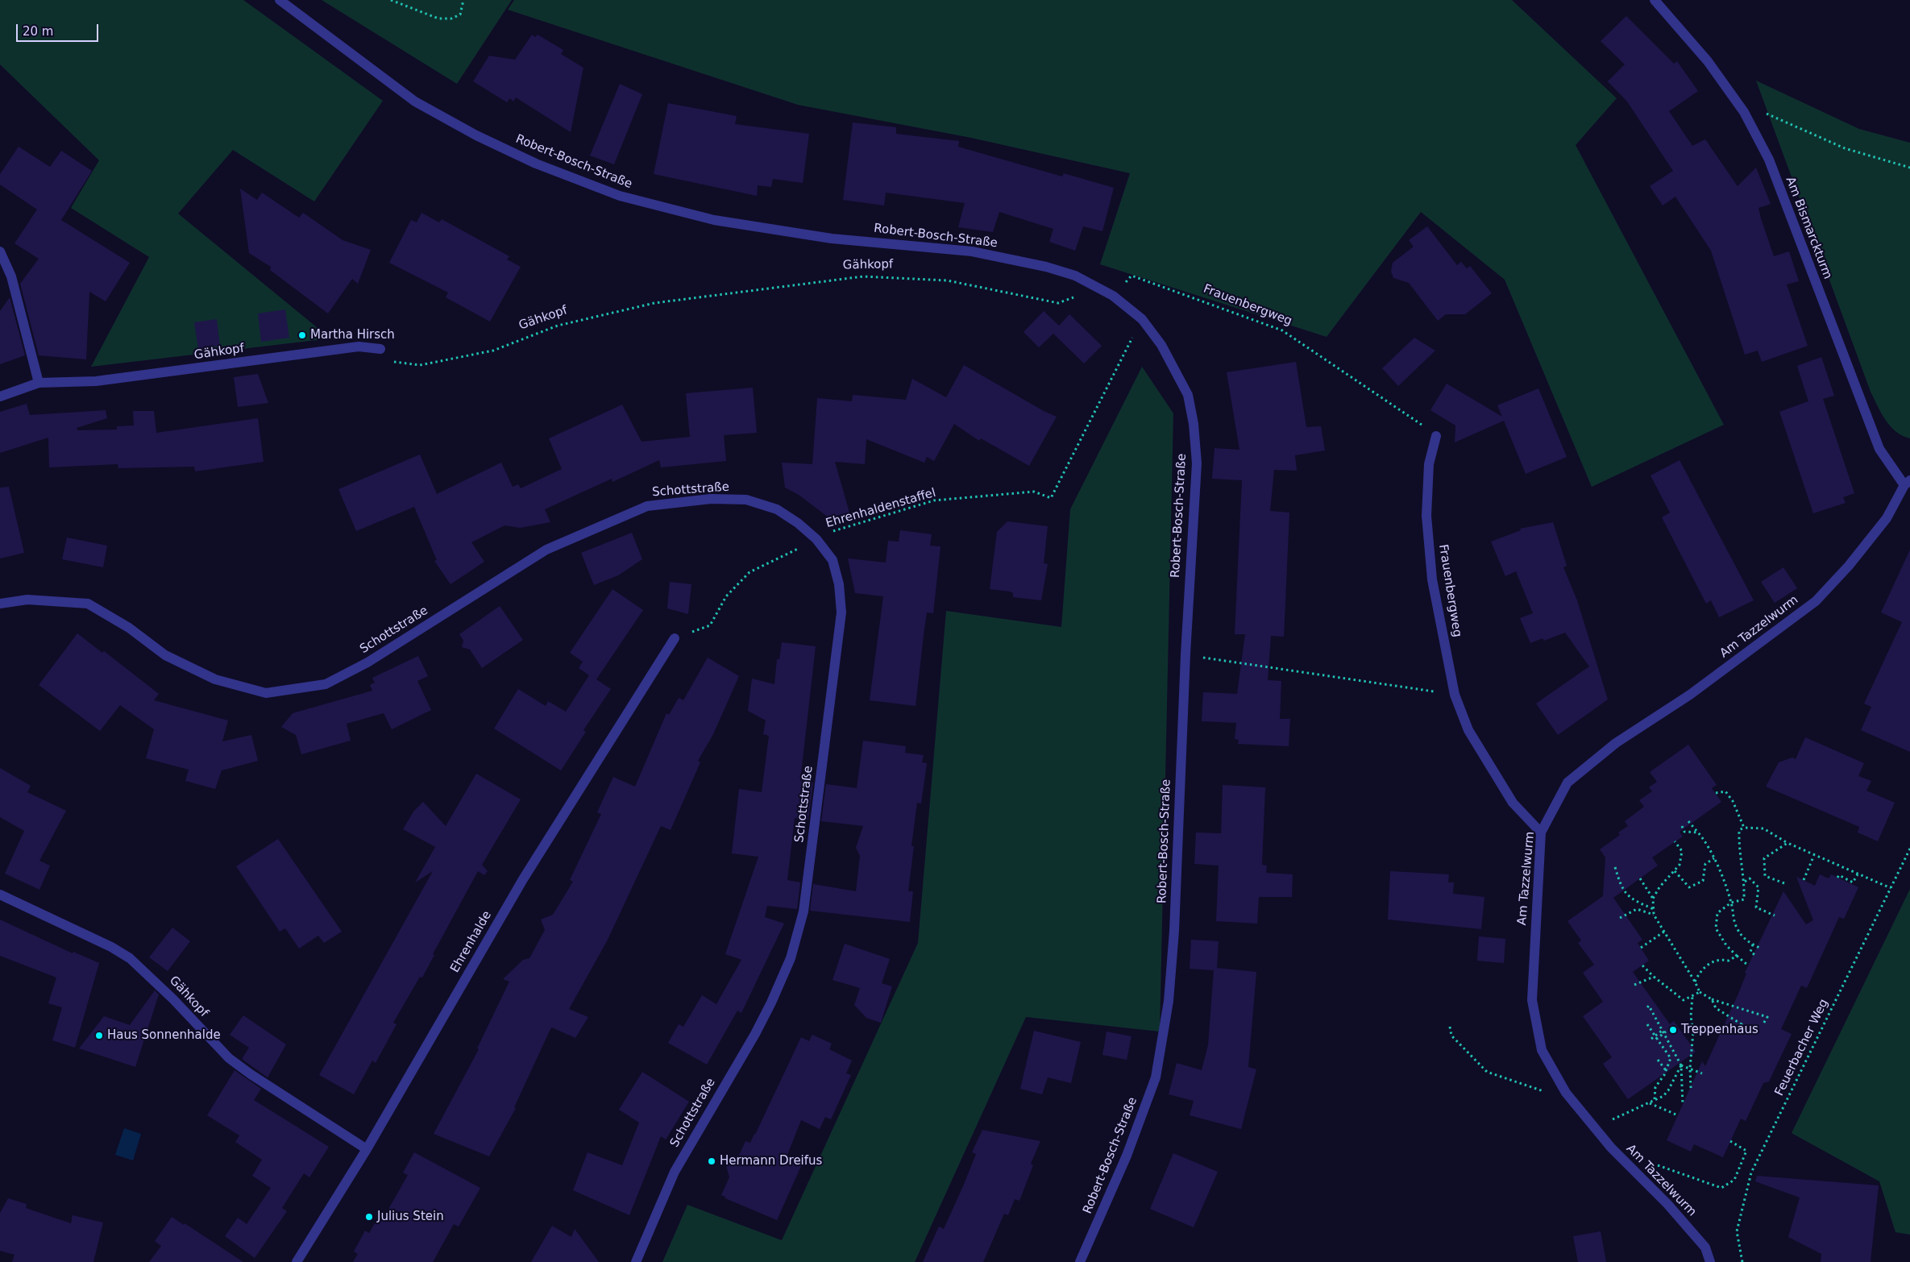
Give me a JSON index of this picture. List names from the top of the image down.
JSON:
{
  "streets": {
    "street": [
      "Robert-Bosch-Straße",
      "Am Bismarckturm",
      "Gähkopf",
      "Frauenbergweg",
      "Schottstraße",
      "Am Tazzelwurm",
      "Ehrenhalde"
    ],
    "path": ["Ehrenhaldenstaffel", "Feuerbacher Weg"]
  },
  "crossings": [
    ["Robert-Bosch-Straße", "Gähkopf"],
    ["Robert-Bosch-Straße", "Ehrenhaldenstaffel"],
    ["Am Bismarckturm", "Am Tazzelwurm"],
    ["Gähkopf", "Ehrenhalde"],
    ["Frauenbergweg", "Am Tazzelwurm"],
    ["Schottstraße", "Ehrenhaldenstaffel"],
    ["Ehrenhaldenstaffel", "Ehrenhalde"]
  ],
  "places": [
    "Martha Hirsch",
    "Treppenhaus",
    "Haus Sonnenhalde",
    "Hermann Dreifus",
    "Julius Stein"
  ],
  "scale_bar": "20 m"
}
